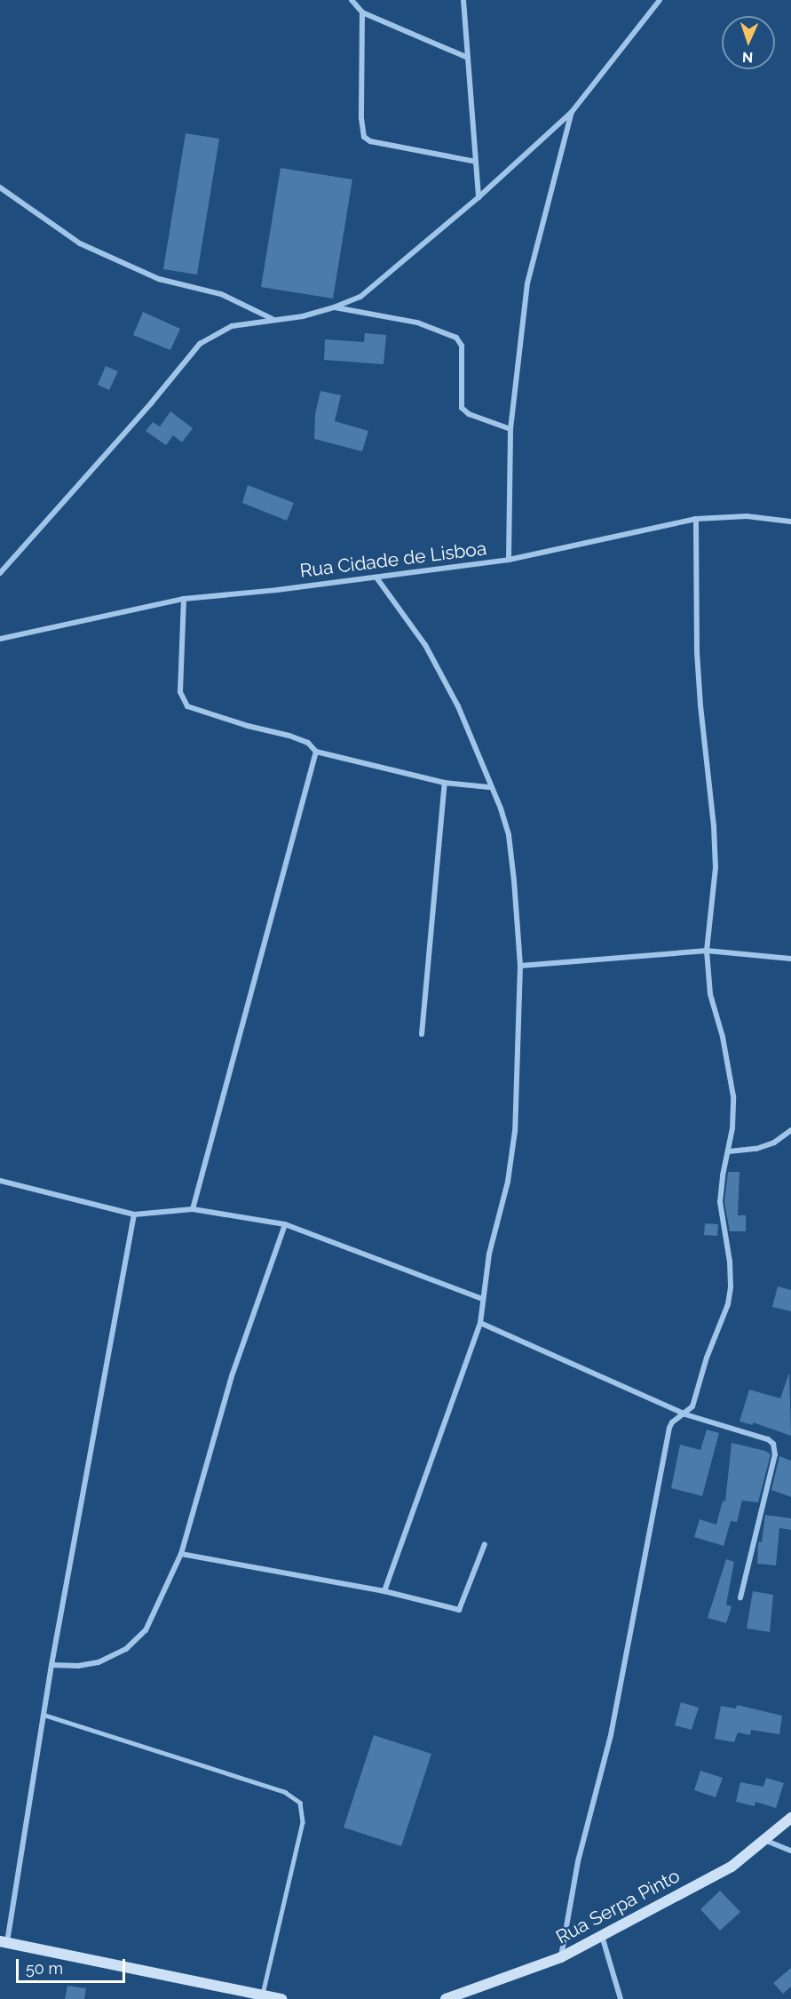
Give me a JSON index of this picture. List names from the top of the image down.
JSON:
{
  "streets": {
    "street": ["Rua Cidade de Lisboa", "Rua Serpa Pinto"]
  },
  "scale_bar": "50 m",
  "north": "bottom"
}
